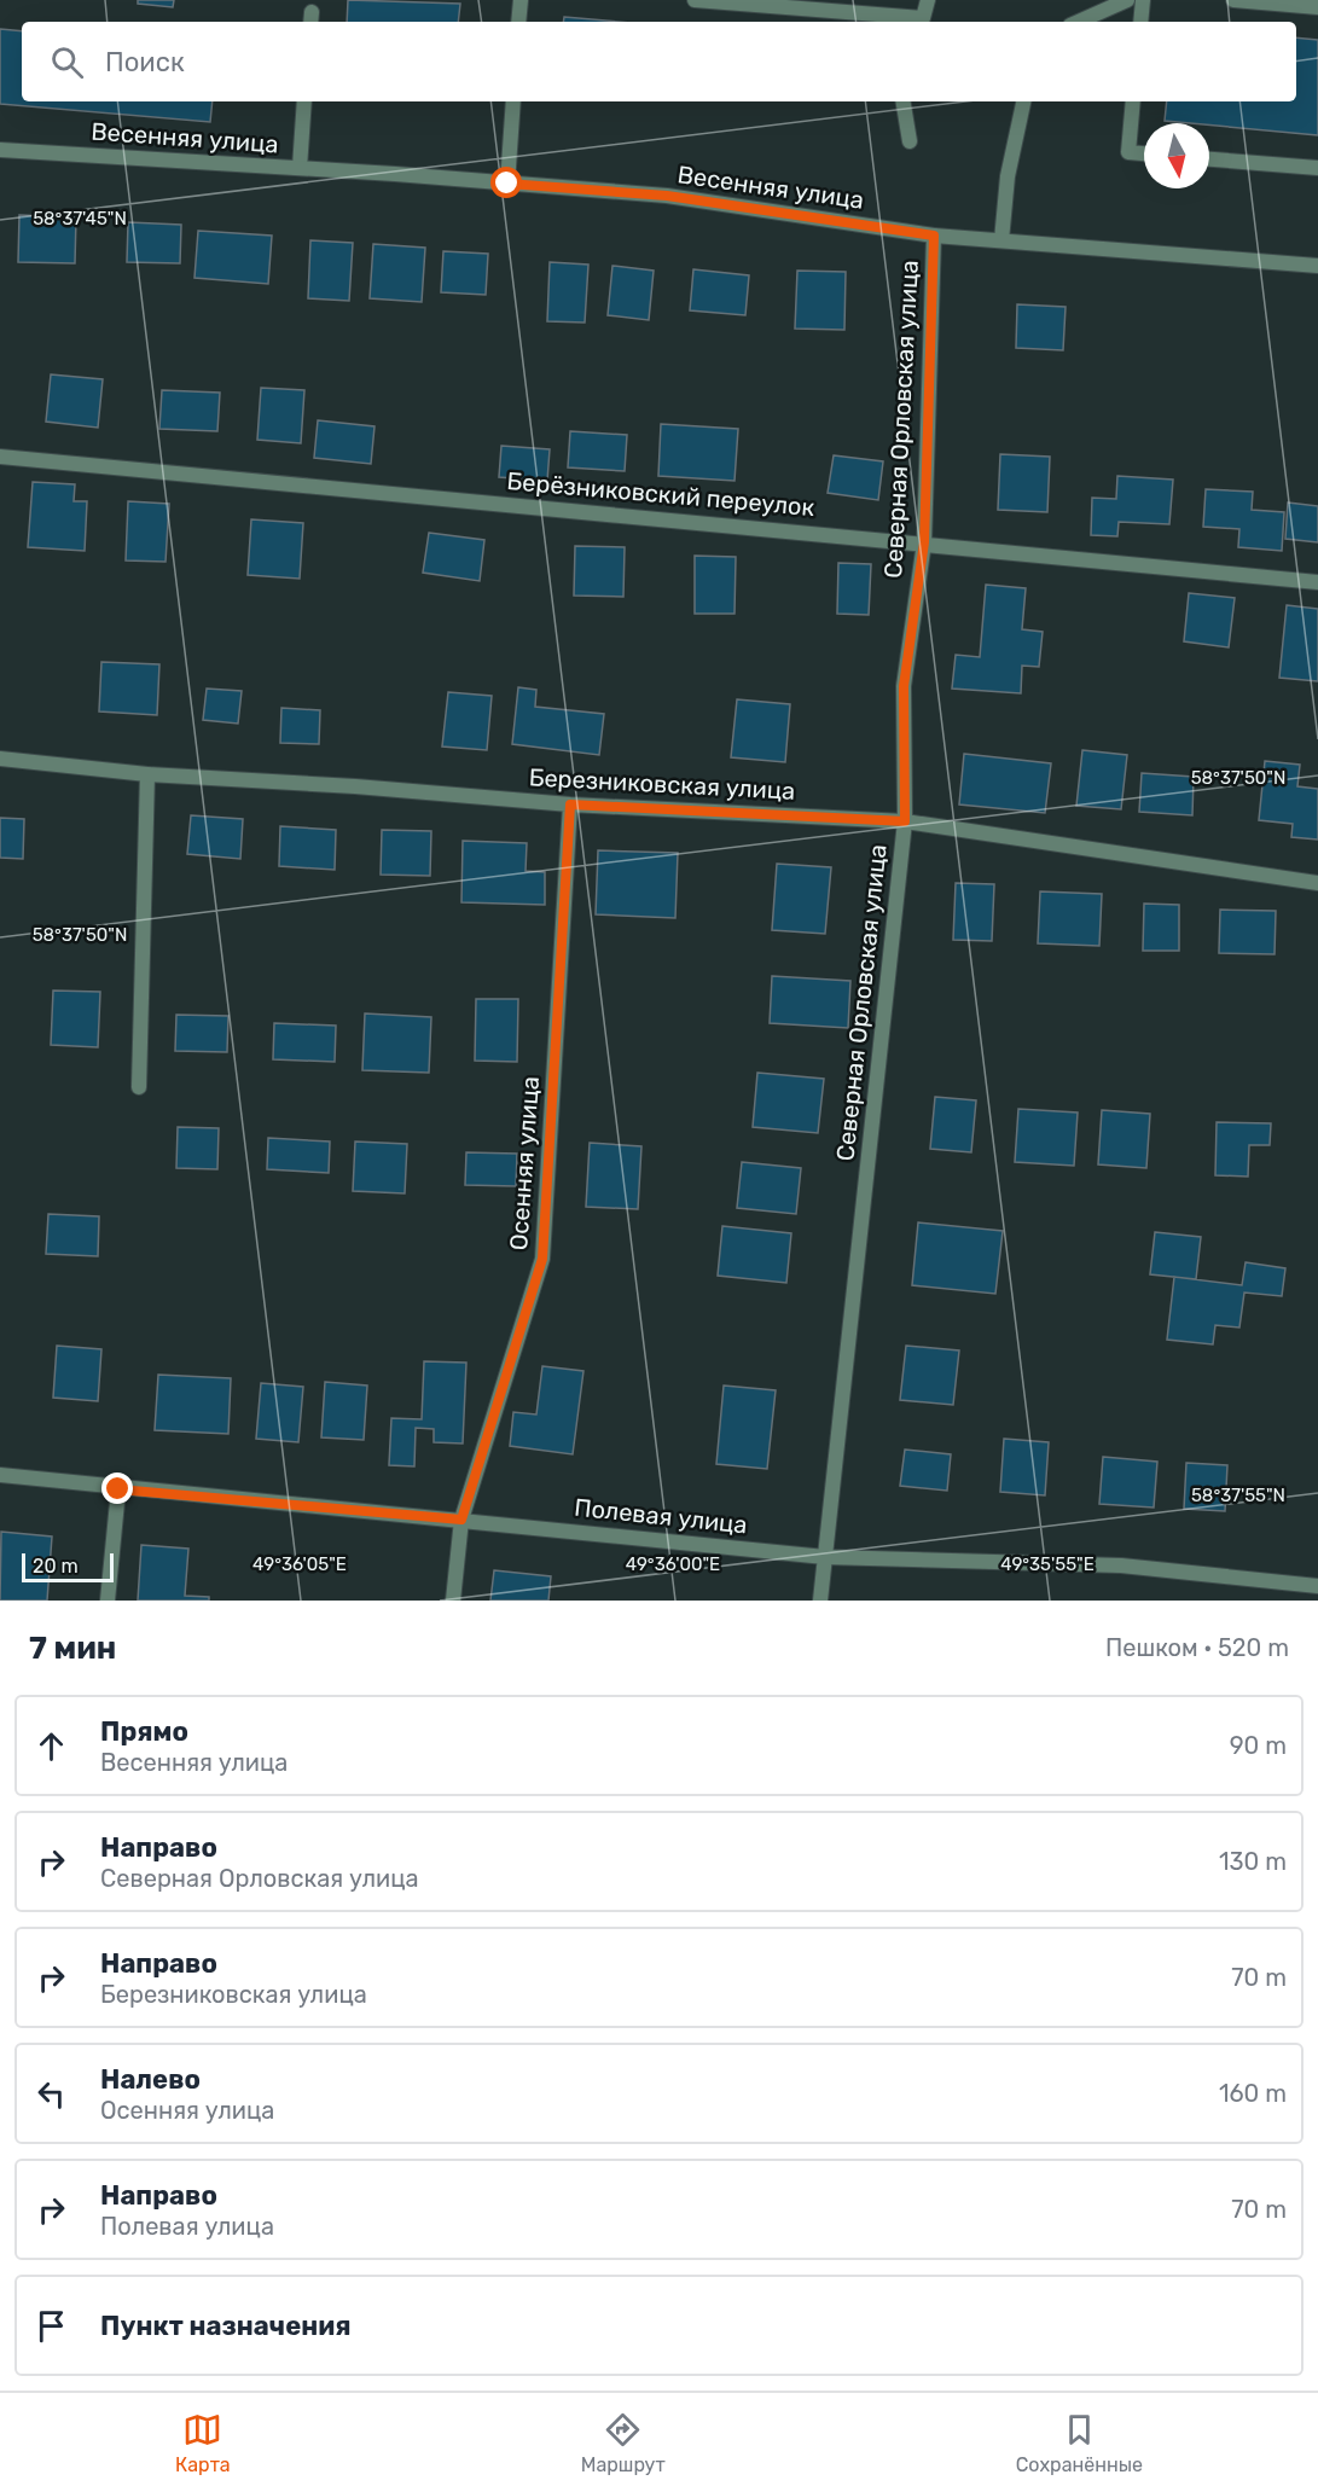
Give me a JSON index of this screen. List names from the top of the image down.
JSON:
{
  "streets": {
    "street": [
      "Весенняя улица",
      "Северная Орловская улица",
      "Берёзниковский переулок",
      "Березниковская улица",
      "Осенняя улица",
      "Полевая улица"
    ]
  },
  "crossings": [
    ["Весенняя улица", "Северная Орловская улица"],
    ["Северная Орловская улица", "Берёзниковский переулок"],
    ["Северная Орловская улица", "Березниковская улица"],
    ["Северная Орловская улица", "Полевая улица"],
    ["Березниковская улица", "Осенняя улица"],
    ["Осенняя улица", "Полевая улица"]
  ],
  "scale_bar": "20 m",
  "north": "bottom",
  "page": {
    "search": "Поиск",
    "scale": "20 m",
    "heading": ["7 мин", "Пешком · 520 m"],
    "list": [
      ["Прямо", "Весенняя улица", "90 m"],
      ["Направо", "Северная Орловская улица", "130 m"],
      ["Направо", "Березниковская улица", "70 m"],
      ["Налево", "Осенняя улица", "160 m"],
      ["Направо", "Полевая улица", "70 m"],
      "Пункт назначения"
    ],
    "nav": ["Карта", "Маршрут", "Сохранённые"]
  },
  "coordinates": [
    "58°37'45\"N",
    "58°37'50\"N",
    "58°37'55\"N",
    "49°36'05\"E",
    "49°36'00\"E",
    "49°35'55\"E"
  ]
}
